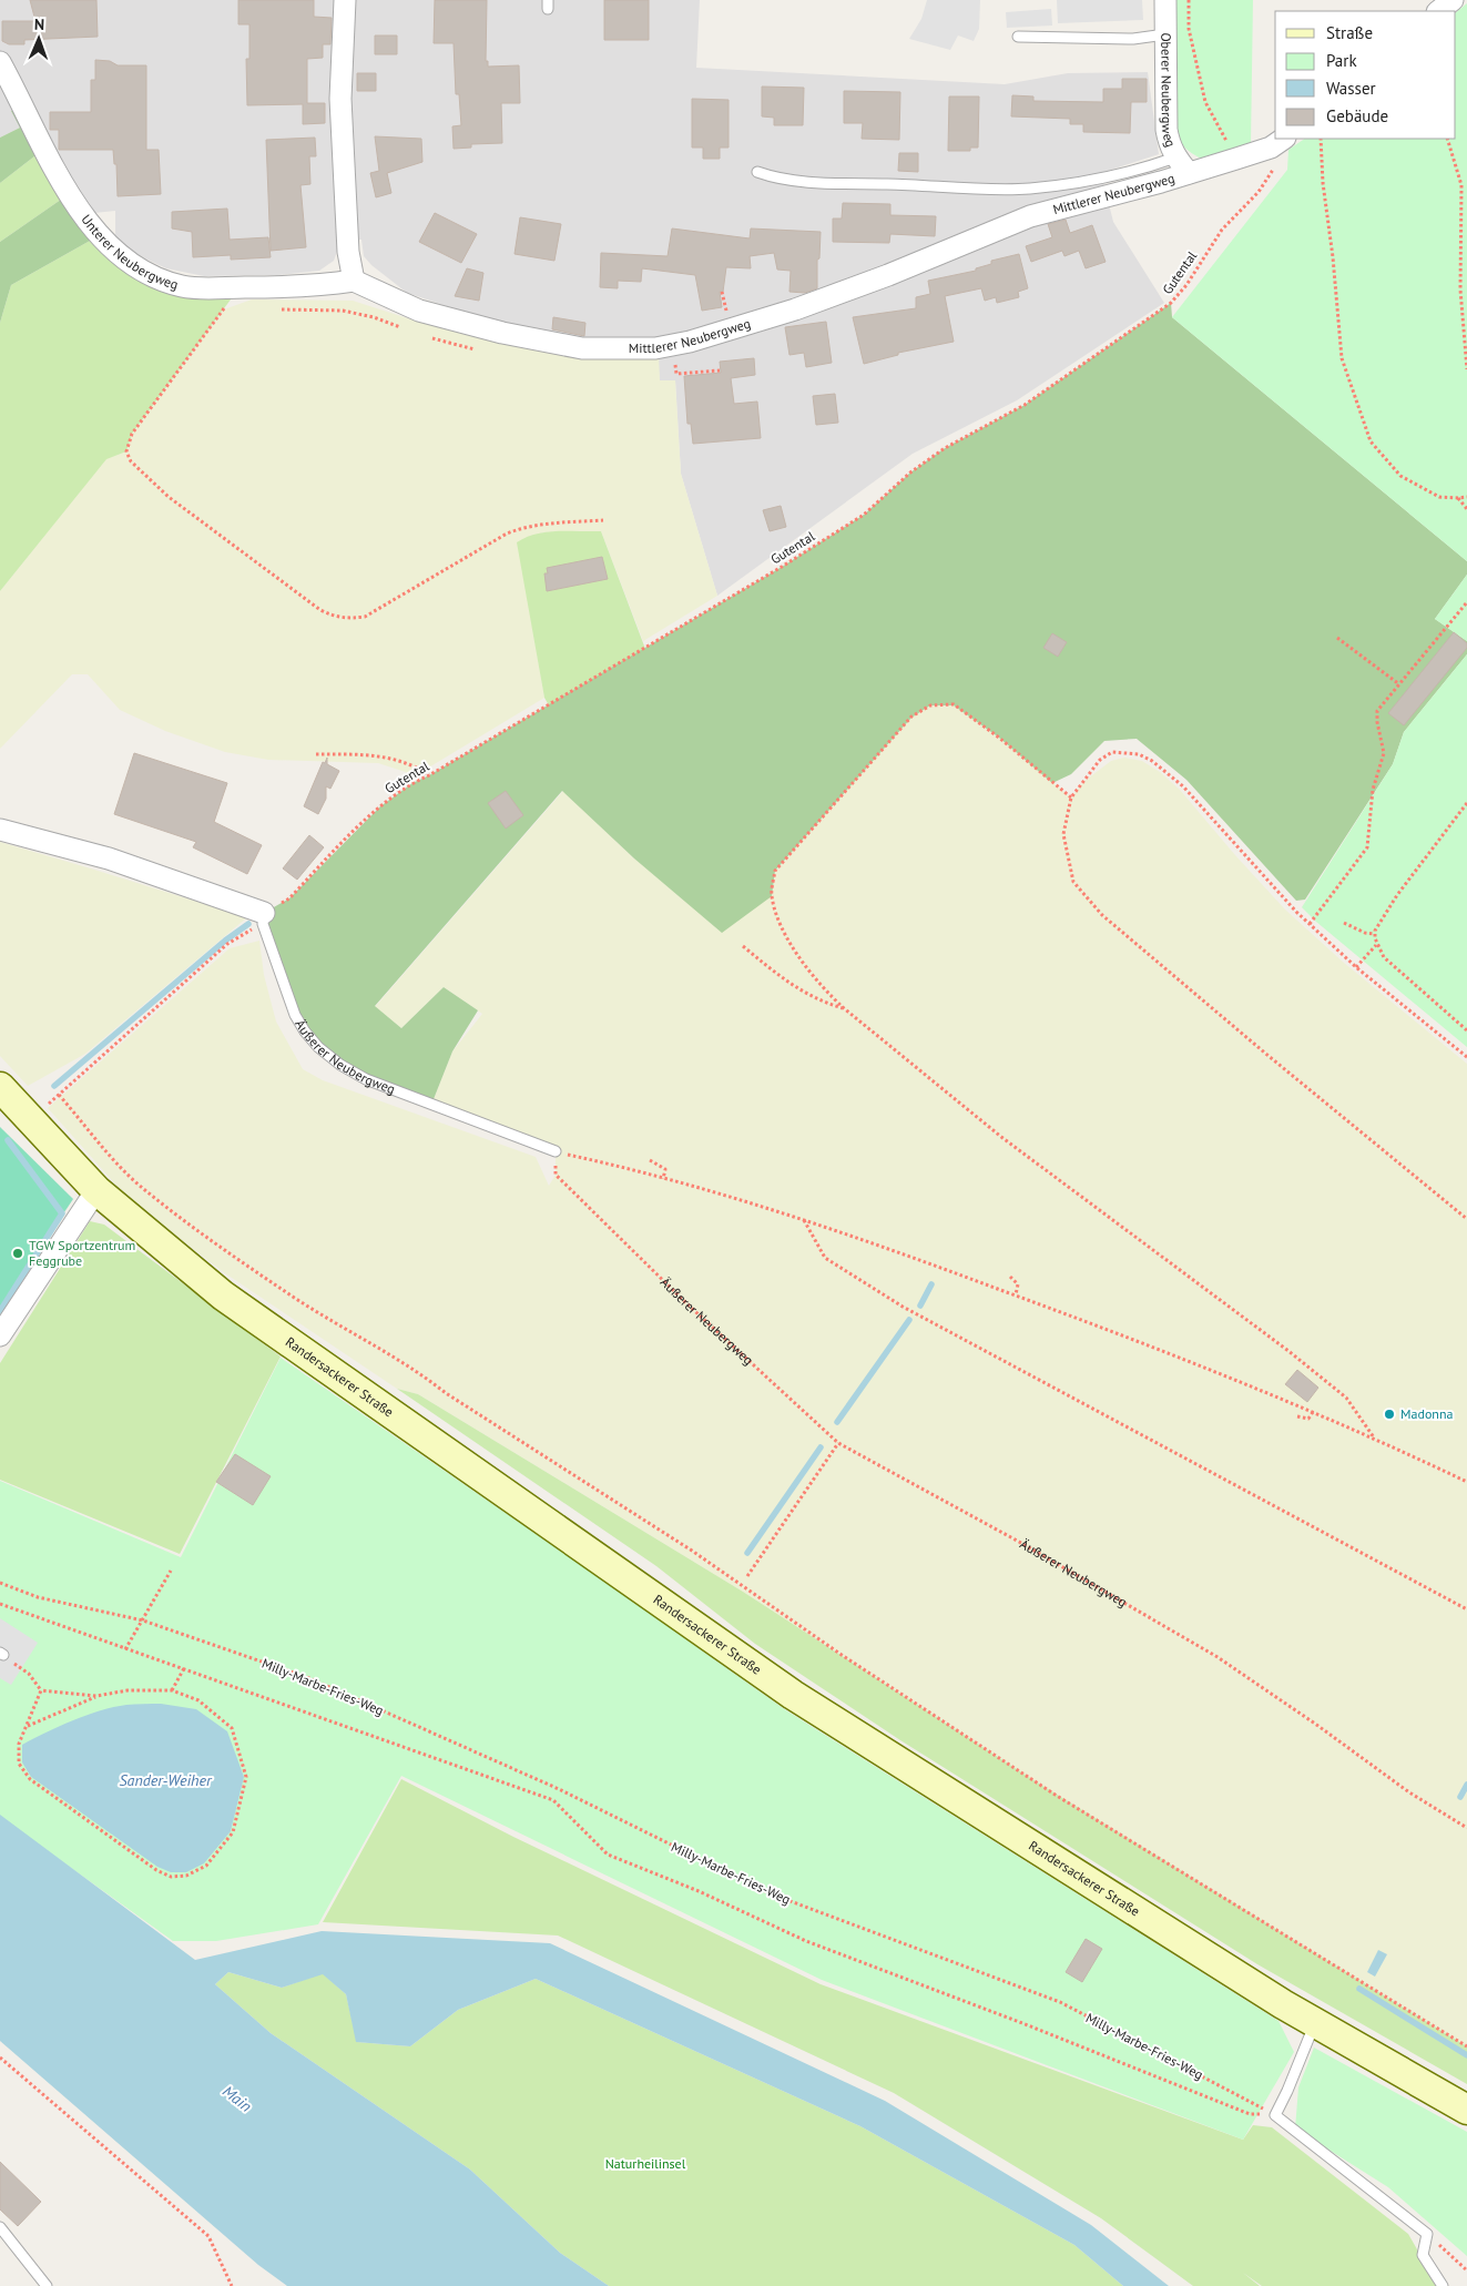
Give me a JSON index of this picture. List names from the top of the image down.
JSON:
{
  "streets": {
    "main road": ["Randersackerer Straße"],
    "street": ["Oberer Neubergweg", "Mittlerer Neubergweg", "Unterer Neubergweg"],
    "lane": ["Äußerer Neubergweg"],
    "path": ["Gutental", "Milly-Marbe-Fries-Weg"]
  },
  "crossings": [
    ["Oberer Neubergweg", "Mittlerer Neubergweg"],
    ["Mittlerer Neubergweg", "Unterer Neubergweg"],
    ["Mittlerer Neubergweg", "Gutental"],
    ["Gutental", "Äußerer Neubergweg"],
    ["Gutental", "Randersackerer Straße"]
  ],
  "water": ["Sander-Weiher", "Main"],
  "parks": ["Naturheilinsel"],
  "places": ["TGW Sportzentrum Feggrube", "Madonna"],
  "legend": [
    "Straße",
    "Park",
    "Wasser",
    "Gebäude"
  ],
  "north": "top"
}
